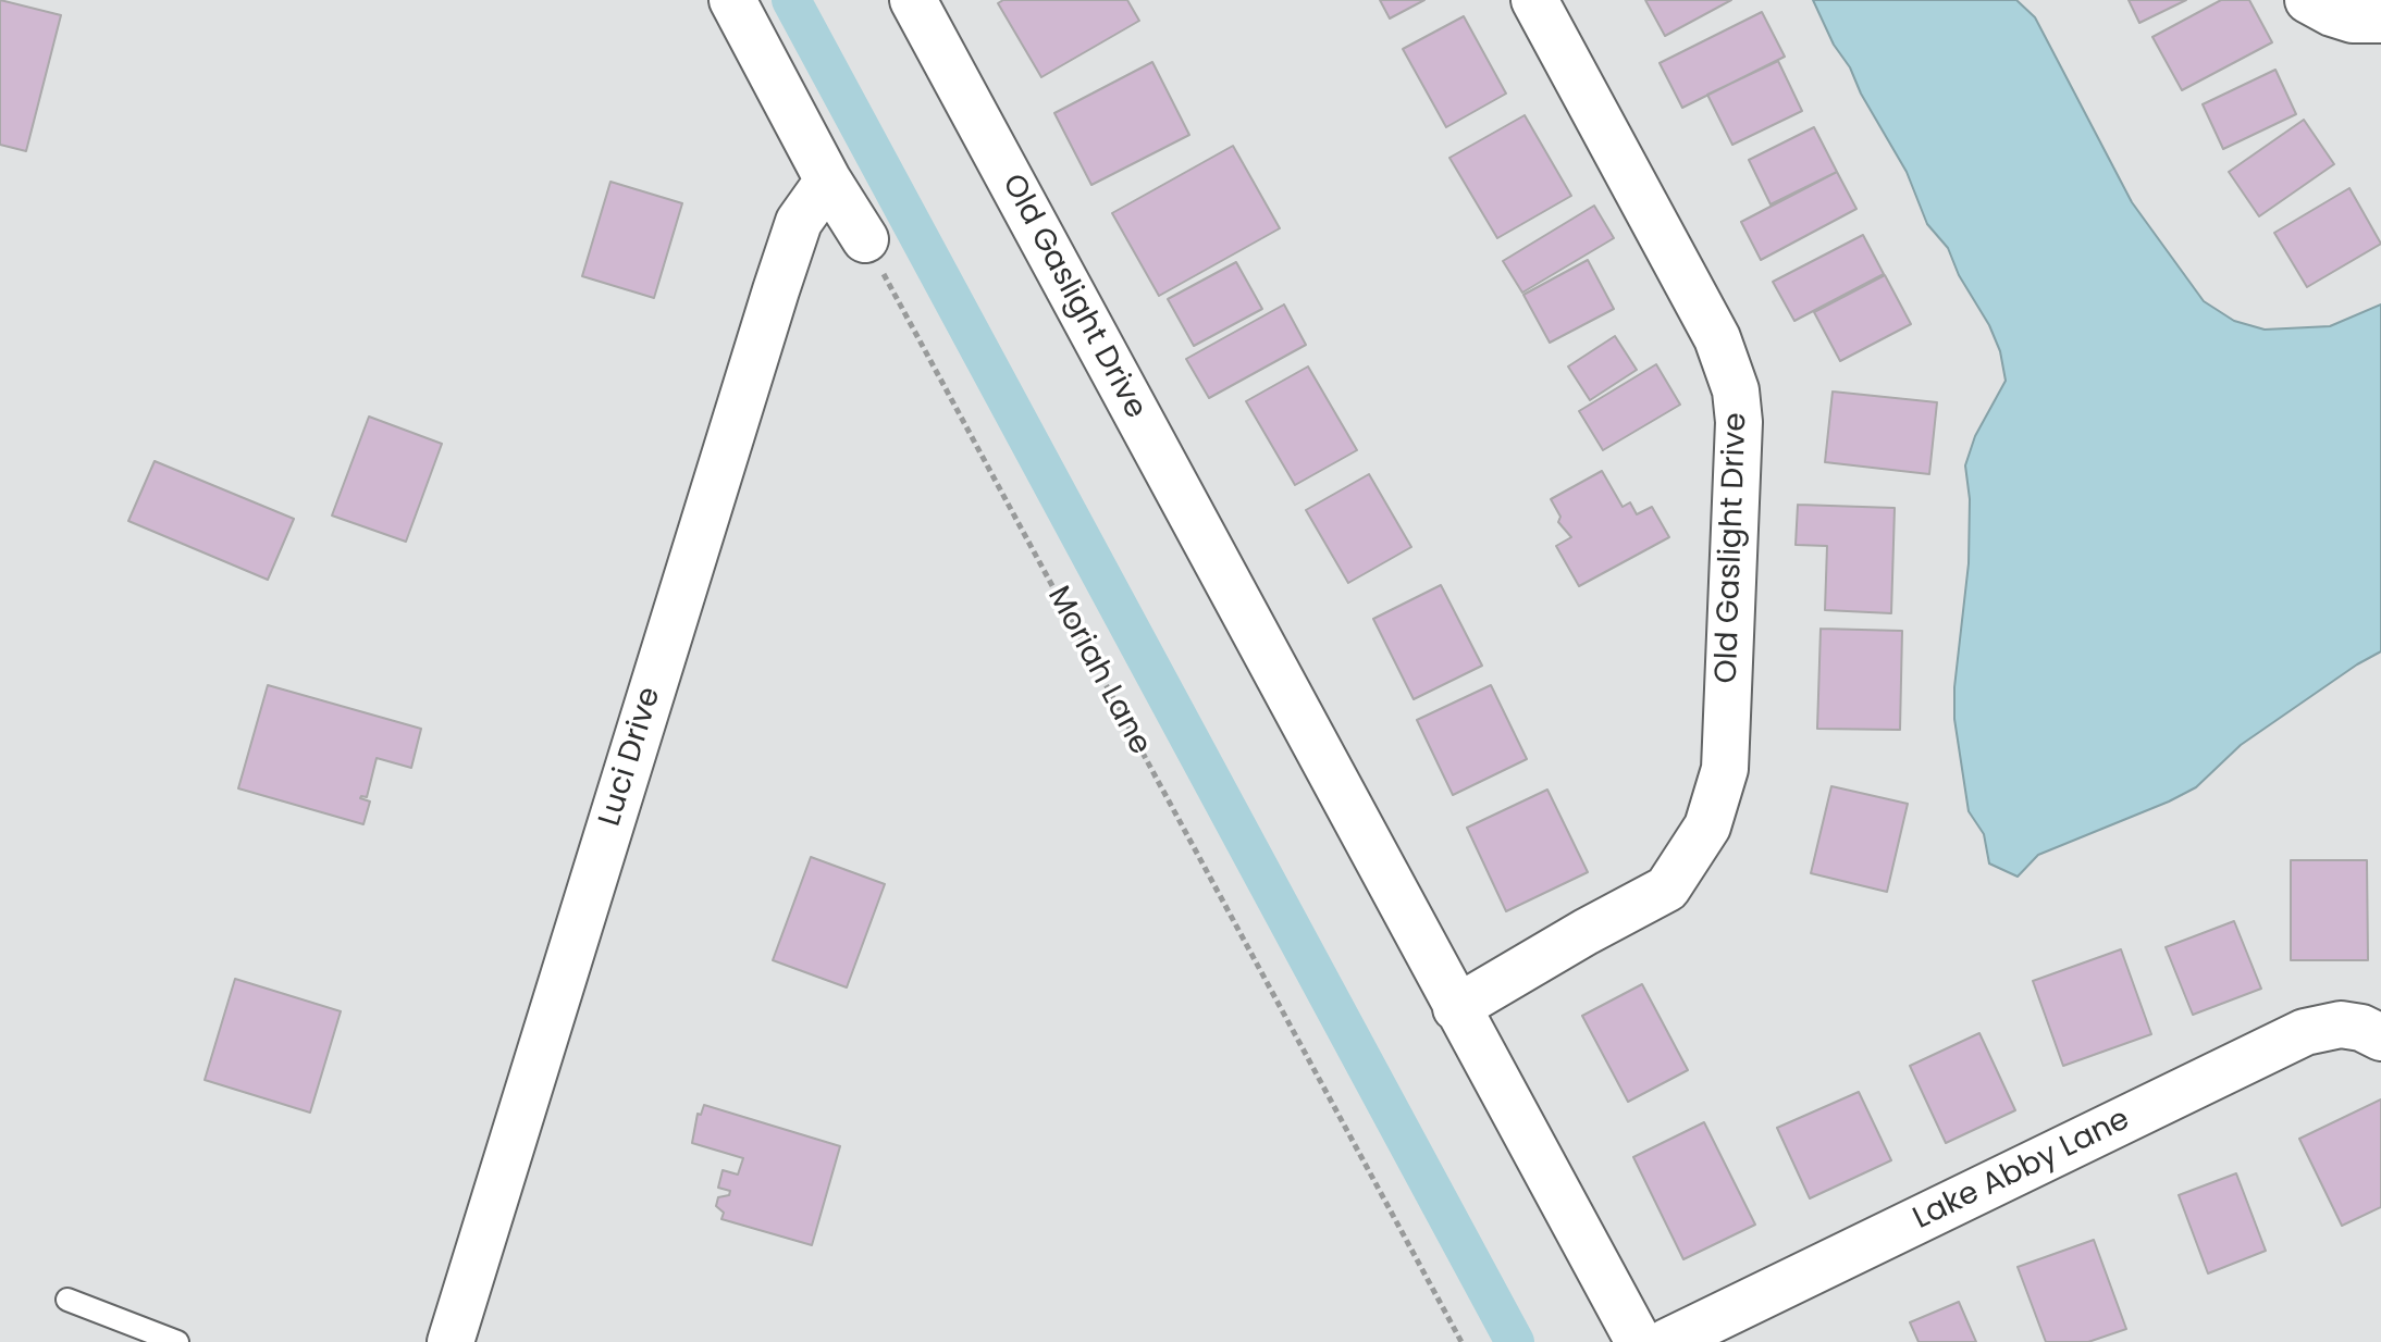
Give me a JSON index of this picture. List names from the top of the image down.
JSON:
{
  "streets": {
    "street": ["Old Gaslight Drive", "Luci Drive", "Lake Abby Lane"],
    "path": ["Moriah Lane"]
  }
}
